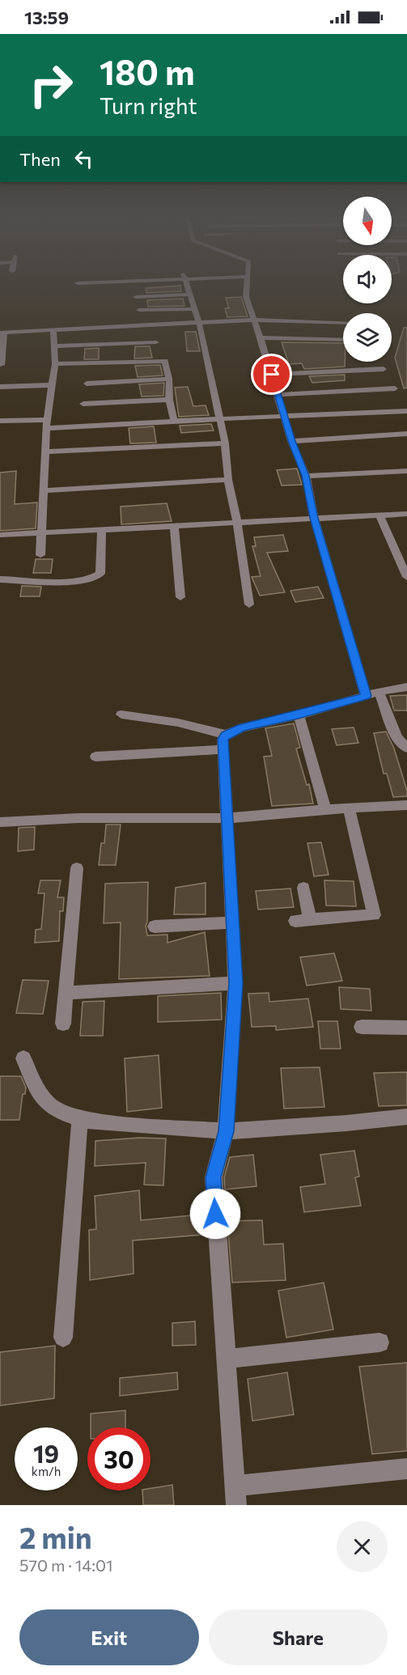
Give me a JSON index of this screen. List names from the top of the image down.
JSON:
{
  "north": "bottom",
  "page": {
    "status": "13:59",
    "turn": ["180 m", "Turn right"],
    "then": "Then",
    "speed": "19 km/h",
    "limit": "30",
    "heading": ["2 min", "570 m · 14:01"],
    "buttons": ["Exit", "Share"]
  }
}
